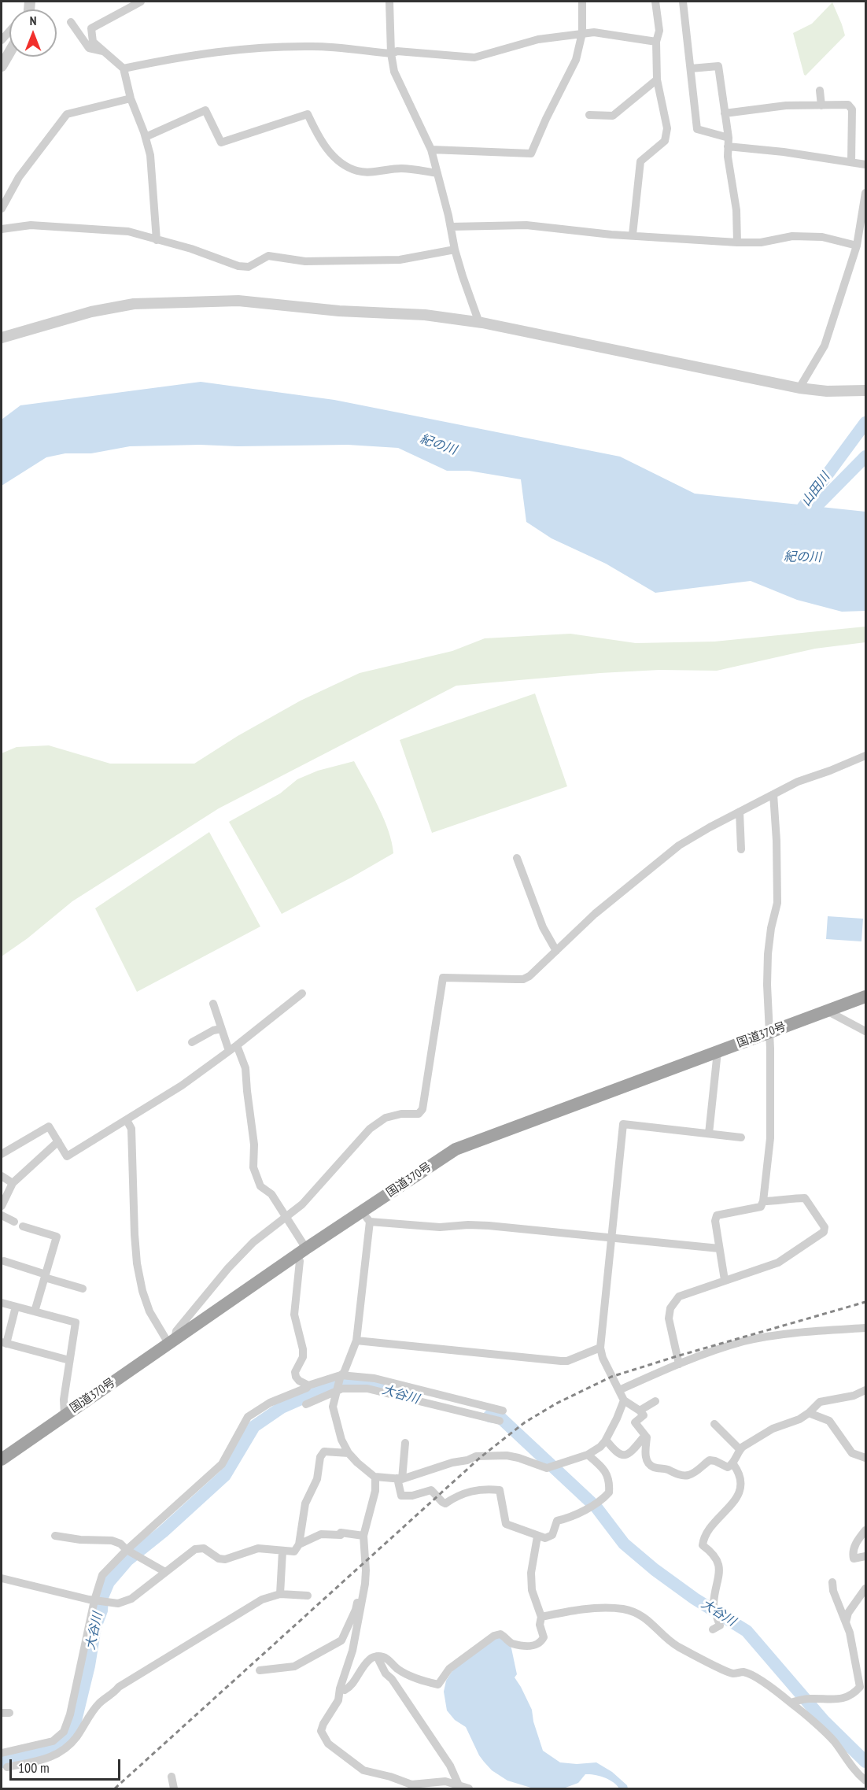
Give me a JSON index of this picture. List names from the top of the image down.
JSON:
{
  "streets": {
    "highway": ["国道370号"]
  },
  "water": ["紀の川", "山田川", "大谷川"],
  "scale_bar": "100 m",
  "north": "top"
}
